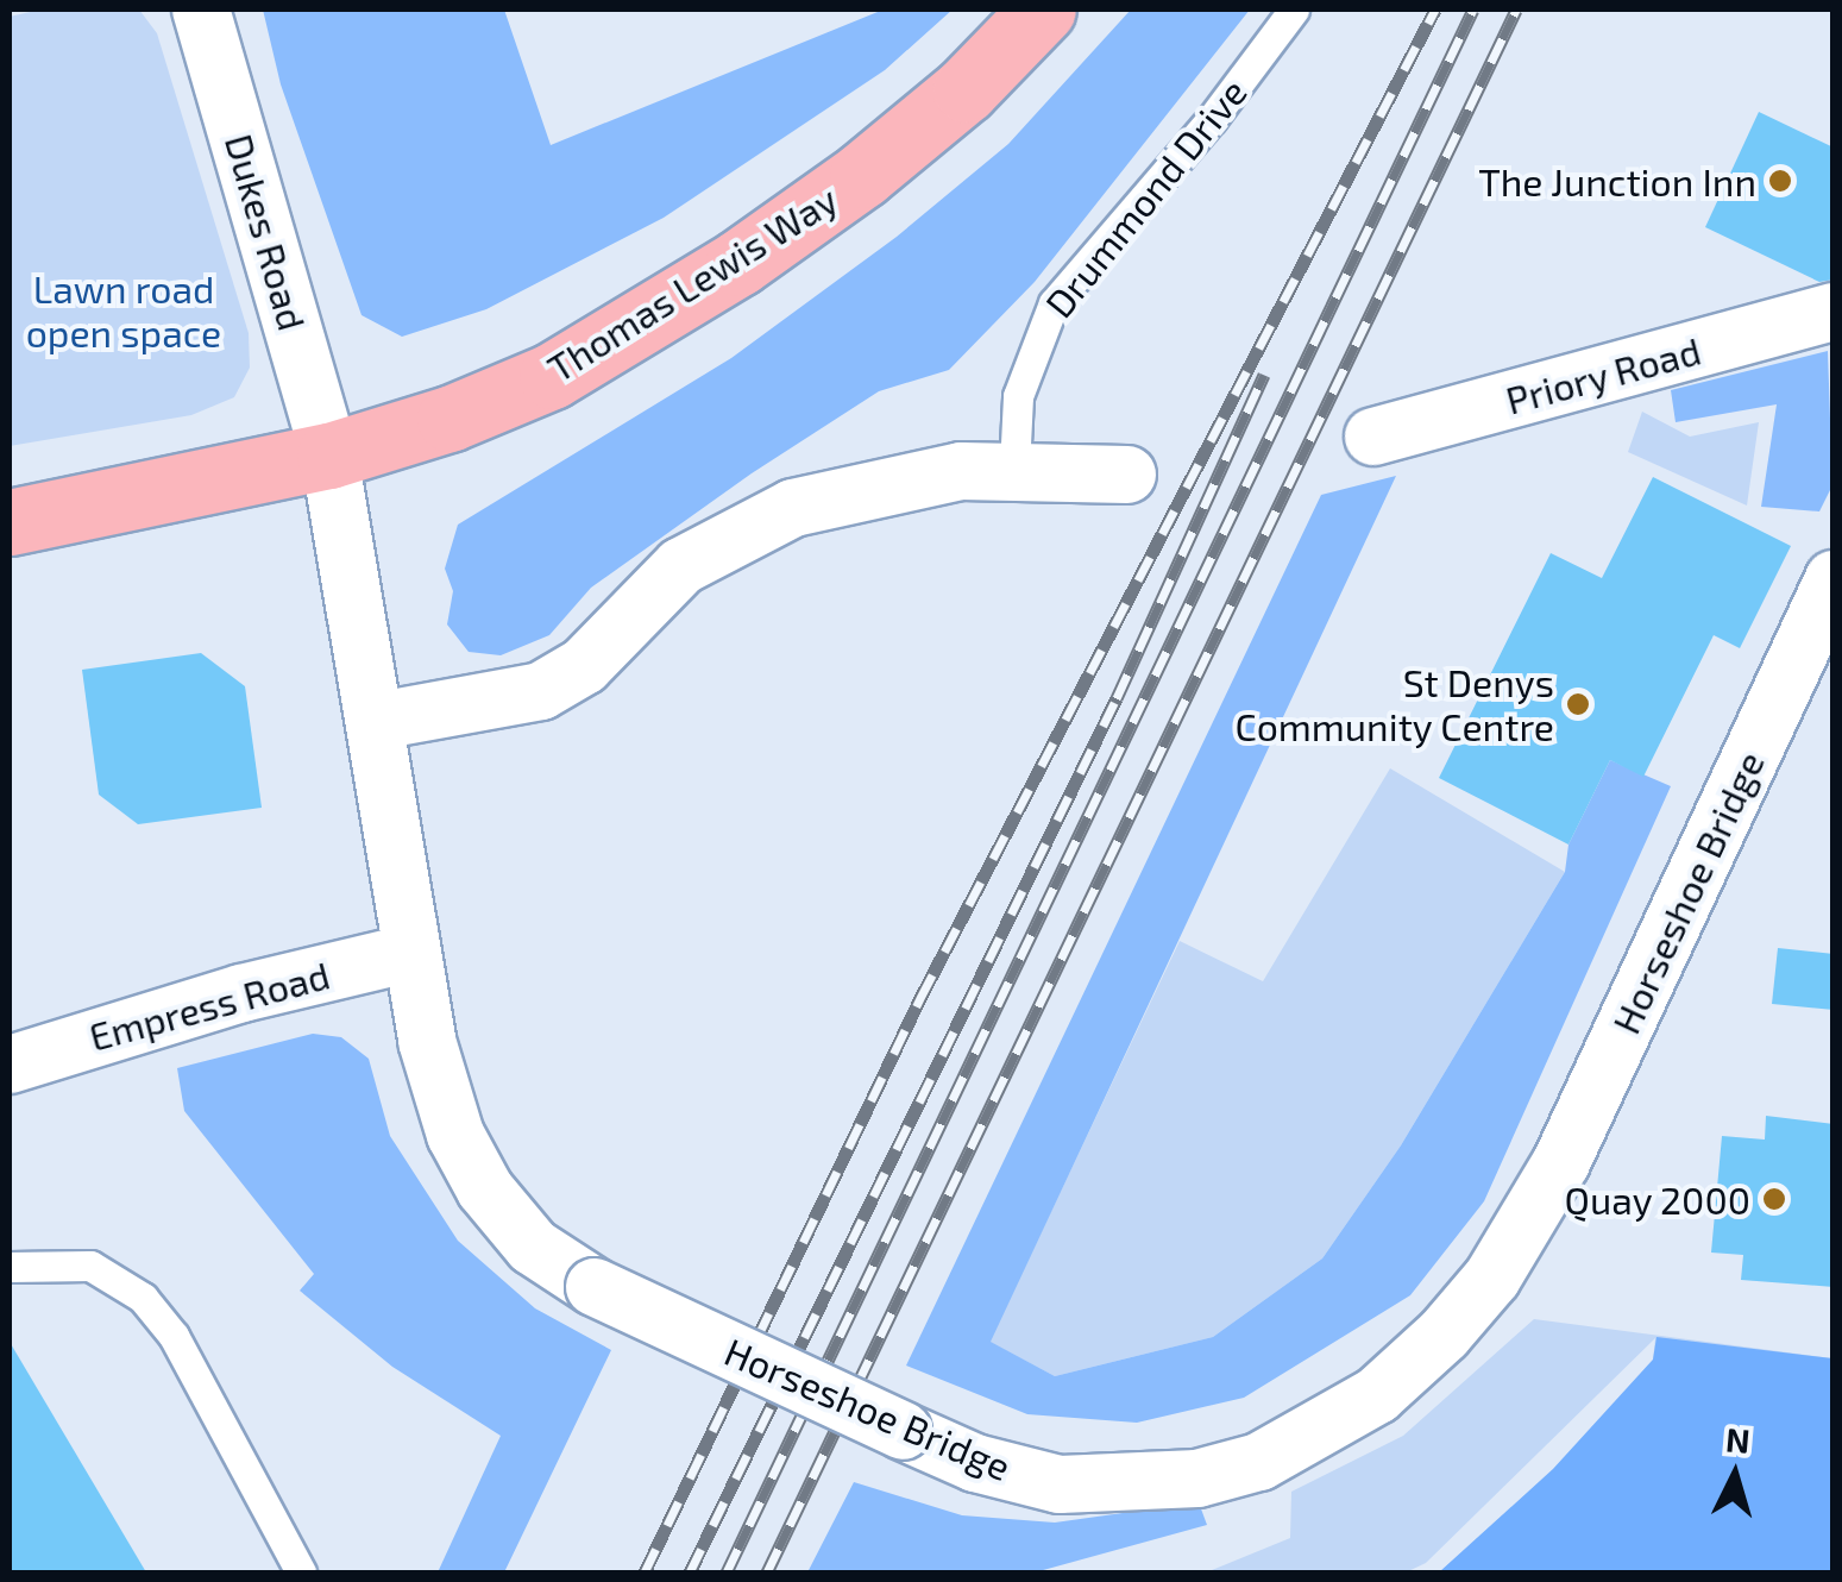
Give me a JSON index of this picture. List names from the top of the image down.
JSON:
{
  "streets": {
    "main road": ["Thomas Lewis Way"],
    "street": [
      "Dukes Road",
      "Priory Road",
      "Horseshoe Bridge",
      "Empress Road"
    ],
    "lane": ["Drummond Drive"]
  },
  "crossings": [
    ["Dukes Road", "Thomas Lewis Way"],
    ["Dukes Road", "Horseshoe Bridge"],
    ["Thomas Lewis Way", "Horseshoe Bridge"],
    ["Horseshoe Bridge", "Empress Road"]
  ],
  "parks": ["Lawn road open space"],
  "places": ["The Junction Inn", "St Denys Community Centre", "Quay 2000"],
  "north": "top"
}
